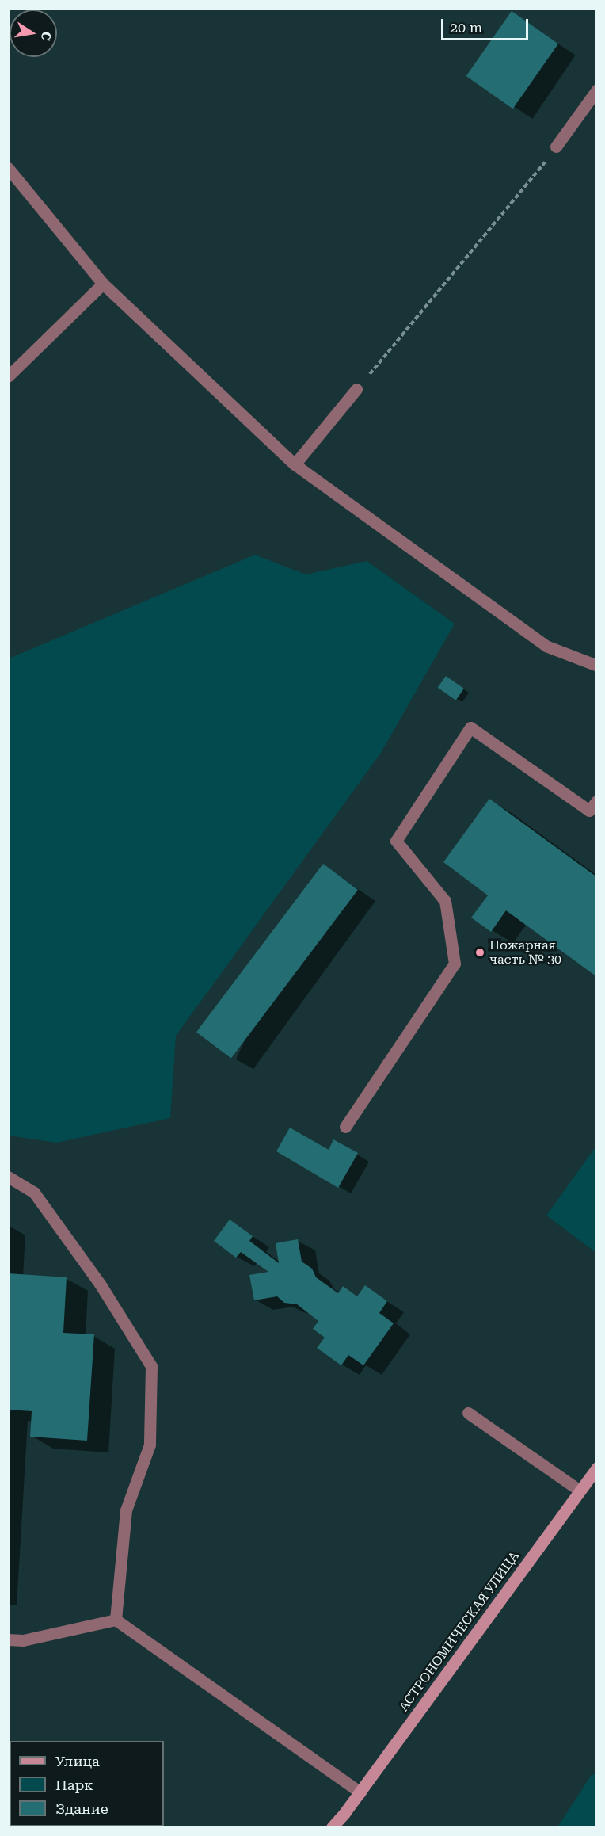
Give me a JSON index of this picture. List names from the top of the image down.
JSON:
{
  "streets": {
    "main road": ["АСТРОНОМИЧЕСКАЯ УЛИЦА"]
  },
  "places": ["Пожарная часть № 30"],
  "legend": ["Улица", "Парк", "Здание"],
  "scale_bar": "20 m",
  "north": "right"
}
